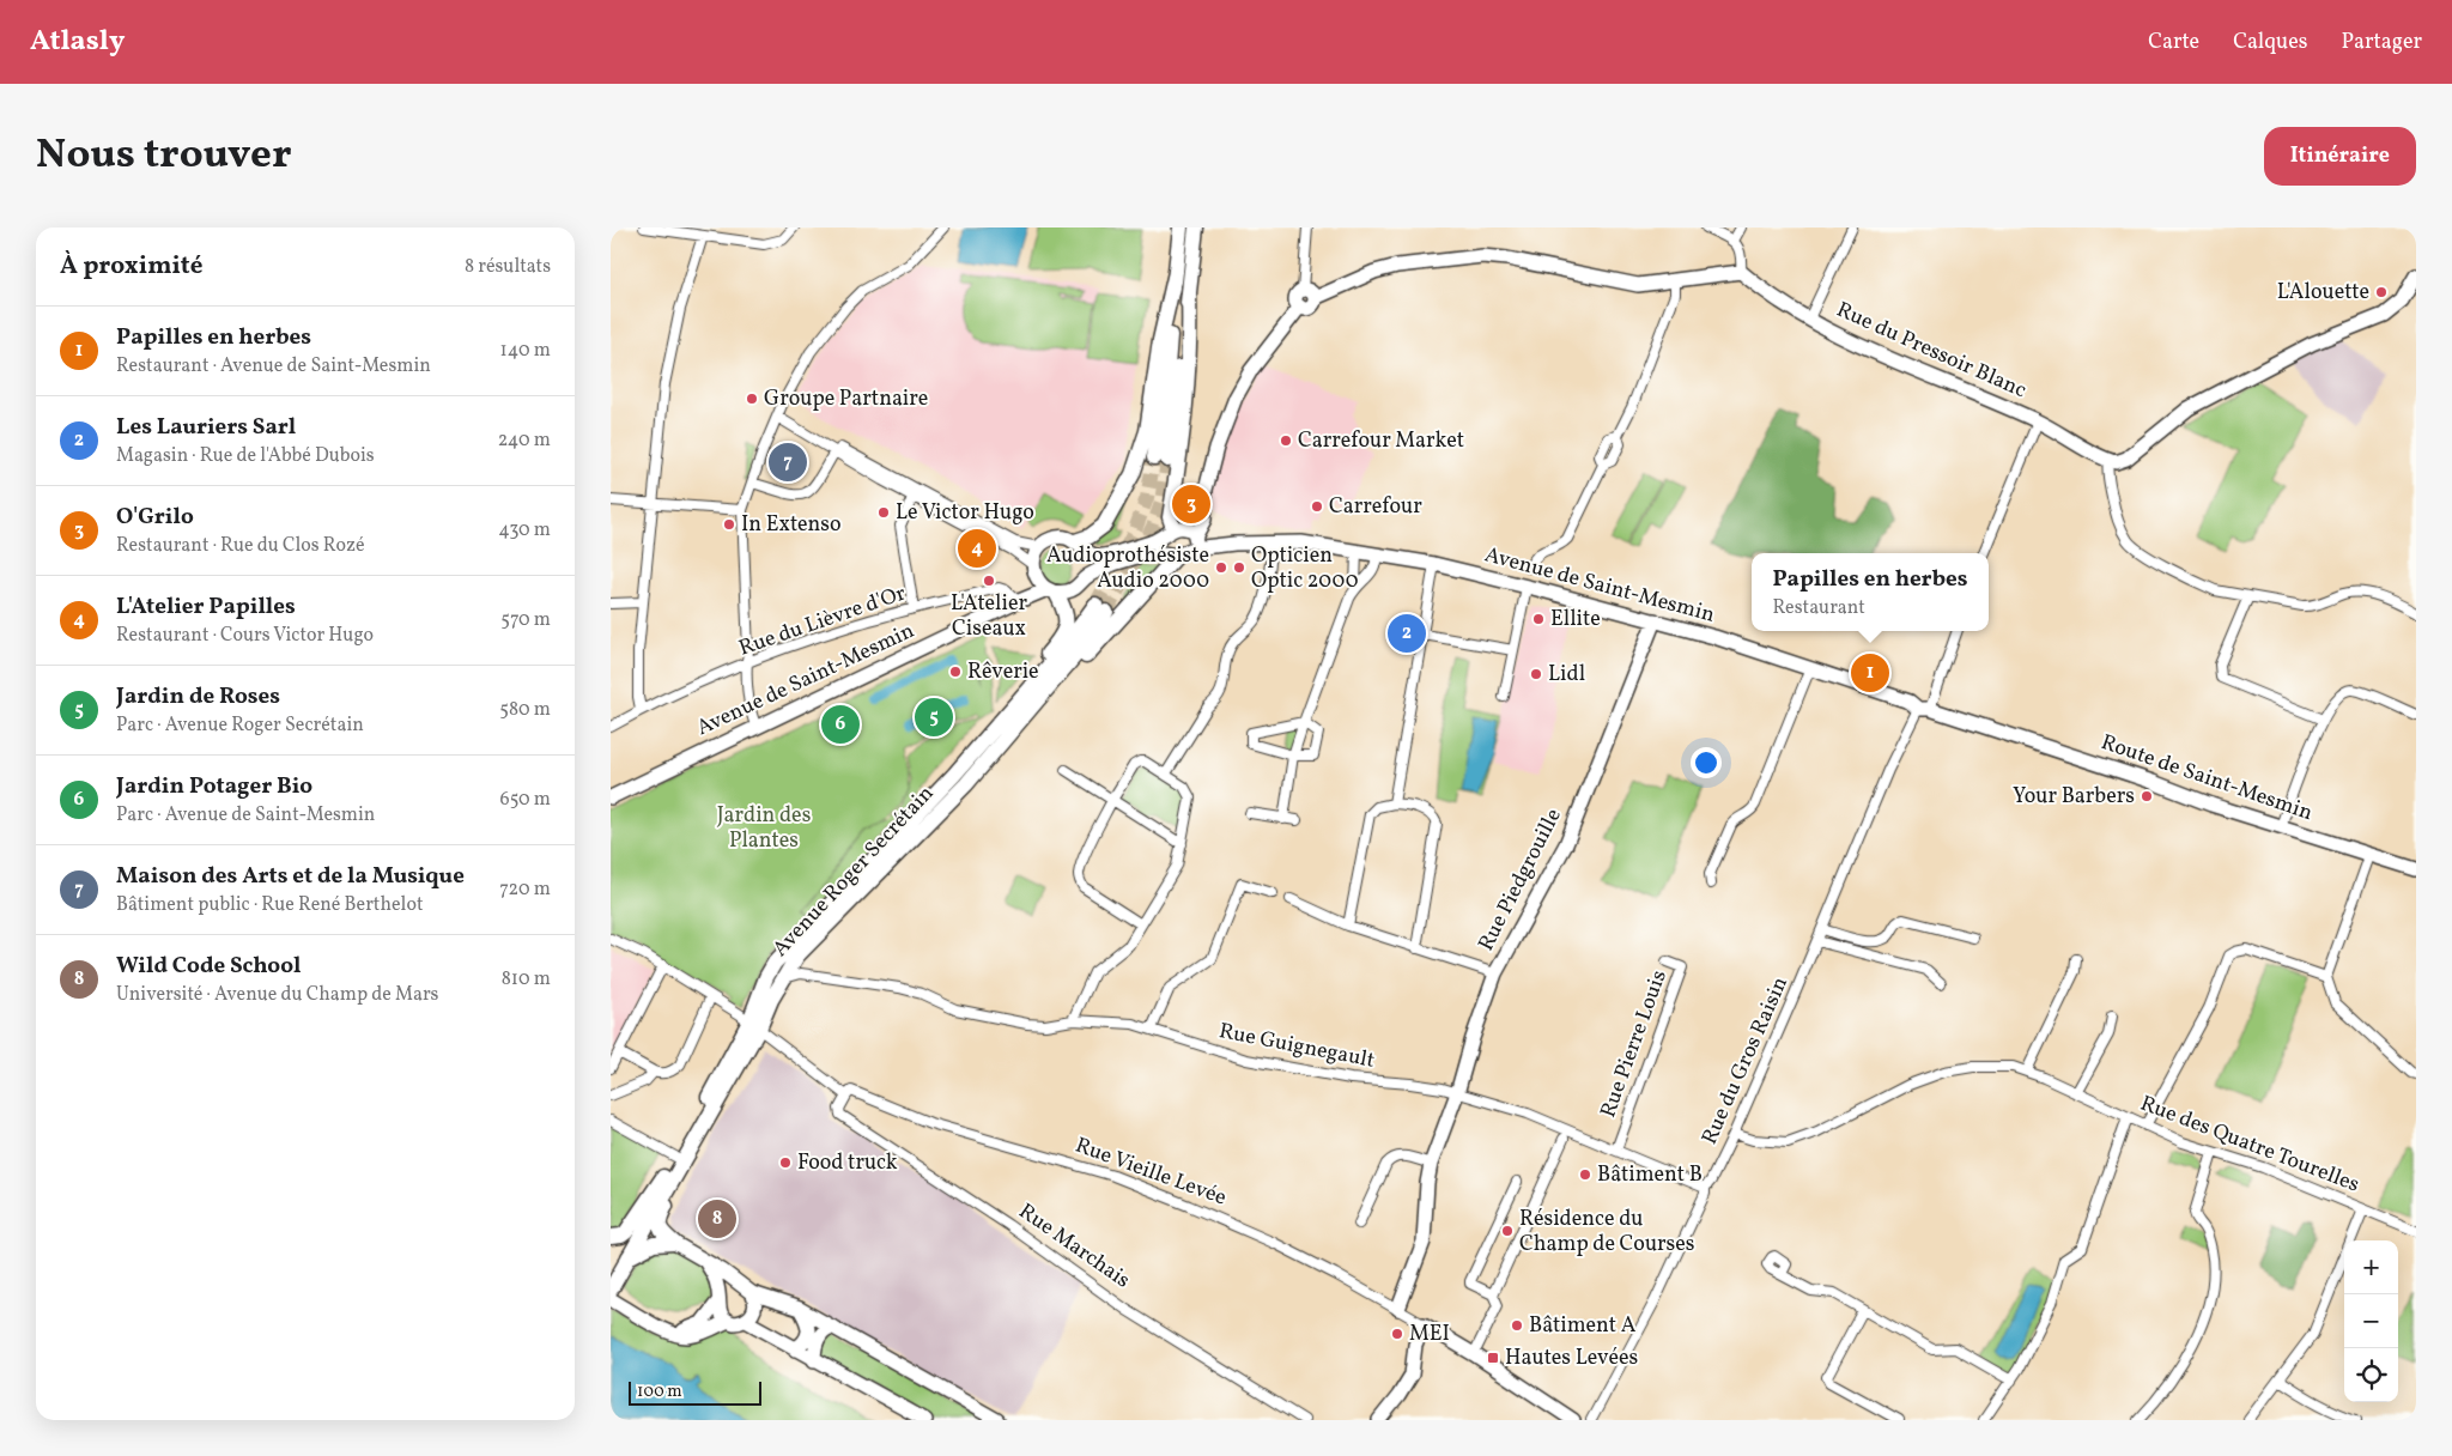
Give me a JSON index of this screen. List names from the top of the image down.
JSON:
{
  "streets": {
    "main road": ["Avenue Roger Secrétain"],
    "street": [
      "Rue du Pressoir Blanc",
      "Avenue de Saint-Mesmin",
      "Rue du Lièvre d'Or",
      "Route de Saint-Mesmin",
      "Rue Piedgrouille",
      "Rue Pierre Louis",
      "Rue Guignegault",
      "Rue du Gros Raisin",
      "Rue des Quatre Tourelles",
      "Rue Vieille Levée",
      "Rue Marchais"
    ]
  },
  "crossings": [
    ["Avenue de Saint-Mesmin", "Rue du Lièvre d'Or"],
    ["Avenue de Saint-Mesmin", "Route de Saint-Mesmin"],
    ["Avenue de Saint-Mesmin", "Rue Piedgrouille"],
    ["Avenue de Saint-Mesmin", "Rue du Gros Raisin"],
    ["Avenue Roger Secrétain", "Rue Guignegault"],
    ["Avenue Roger Secrétain", "Rue Vieille Levée"],
    ["Rue Piedgrouille", "Rue Guignegault"],
    ["Rue Piedgrouille", "Rue Vieille Levée"],
    ["Rue Pierre Louis", "Rue Guignegault"],
    ["Rue Guignegault", "Rue du Gros Raisin"],
    ["Rue du Gros Raisin", "Rue des Quatre Tourelles"],
    ["Rue Vieille Levée", "Rue Marchais"]
  ],
  "parks": ["Jardin des Plantes"],
  "places": {
    "other": [
      "L'Alouette",
      "Groupe Partnaire",
      "Carrefour Market",
      "Carrefour",
      "Le Victor Hugo",
      "In Extenso",
      "Audioprothésiste Audio 2000",
      "Opticien Optic 2000",
      "L'Atelier Ciseaux",
      "Ellite",
      "Rêverie",
      "Lidl",
      "Your Barbers",
      "Food truck",
      "Bâtiment B",
      "Résidence du Champ de Courses",
      "Bâtiment A",
      "MEI"
    ],
    "transit": ["Hautes Levées"]
  },
  "scale_bar": "100 m",
  "page": {
    "header": "Atlasly",
    "nav": ["Carte", "Calques", "Partager"],
    "title": "Nous trouver",
    "buttons": "Itinéraire",
    "heading": ["À proximité", "8 résultats"],
    "list": [
      {
        "mark": "1",
        "name": "Papilles en herbes",
        "note": "Restaurant · Avenue de Saint-Mesmin",
        "value": "140 m"
      },
      {
        "mark": "2",
        "name": "Les Lauriers Sarl",
        "note": "Magasin · Rue de l'Abbé Dubois",
        "value": "240 m"
      },
      {
        "mark": "3",
        "name": "O'Grilo",
        "note": "Restaurant · Rue du Clos Rozé",
        "value": "430 m"
      },
      {
        "mark": "4",
        "name": "L'Atelier Papilles",
        "note": "Restaurant · Cours Victor Hugo",
        "value": "570 m"
      },
      {
        "mark": "5",
        "name": "Jardin de Roses",
        "note": "Parc · Avenue Roger Secrétain",
        "value": "580 m"
      },
      {
        "mark": "6",
        "name": "Jardin Potager Bio",
        "note": "Parc · Avenue de Saint-Mesmin",
        "value": "650 m"
      },
      {
        "mark": "7",
        "name": "Maison des Arts et de la Musique",
        "note": "Bâtiment public · Rue René Berthelot",
        "value": "720 m"
      },
      {
        "mark": "8",
        "name": "Wild Code School",
        "note": "Université · Avenue du Champ de Mars",
        "value": "810 m"
      }
    ],
    "pins": [
      "7",
      "3",
      "4",
      "2",
      "1",
      "5",
      "6",
      "8"
    ],
    "popup": ["Papilles en herbes", "Restaurant"],
    "map_buttons": ["+", "−"],
    "scale": "100 m"
  }
}
